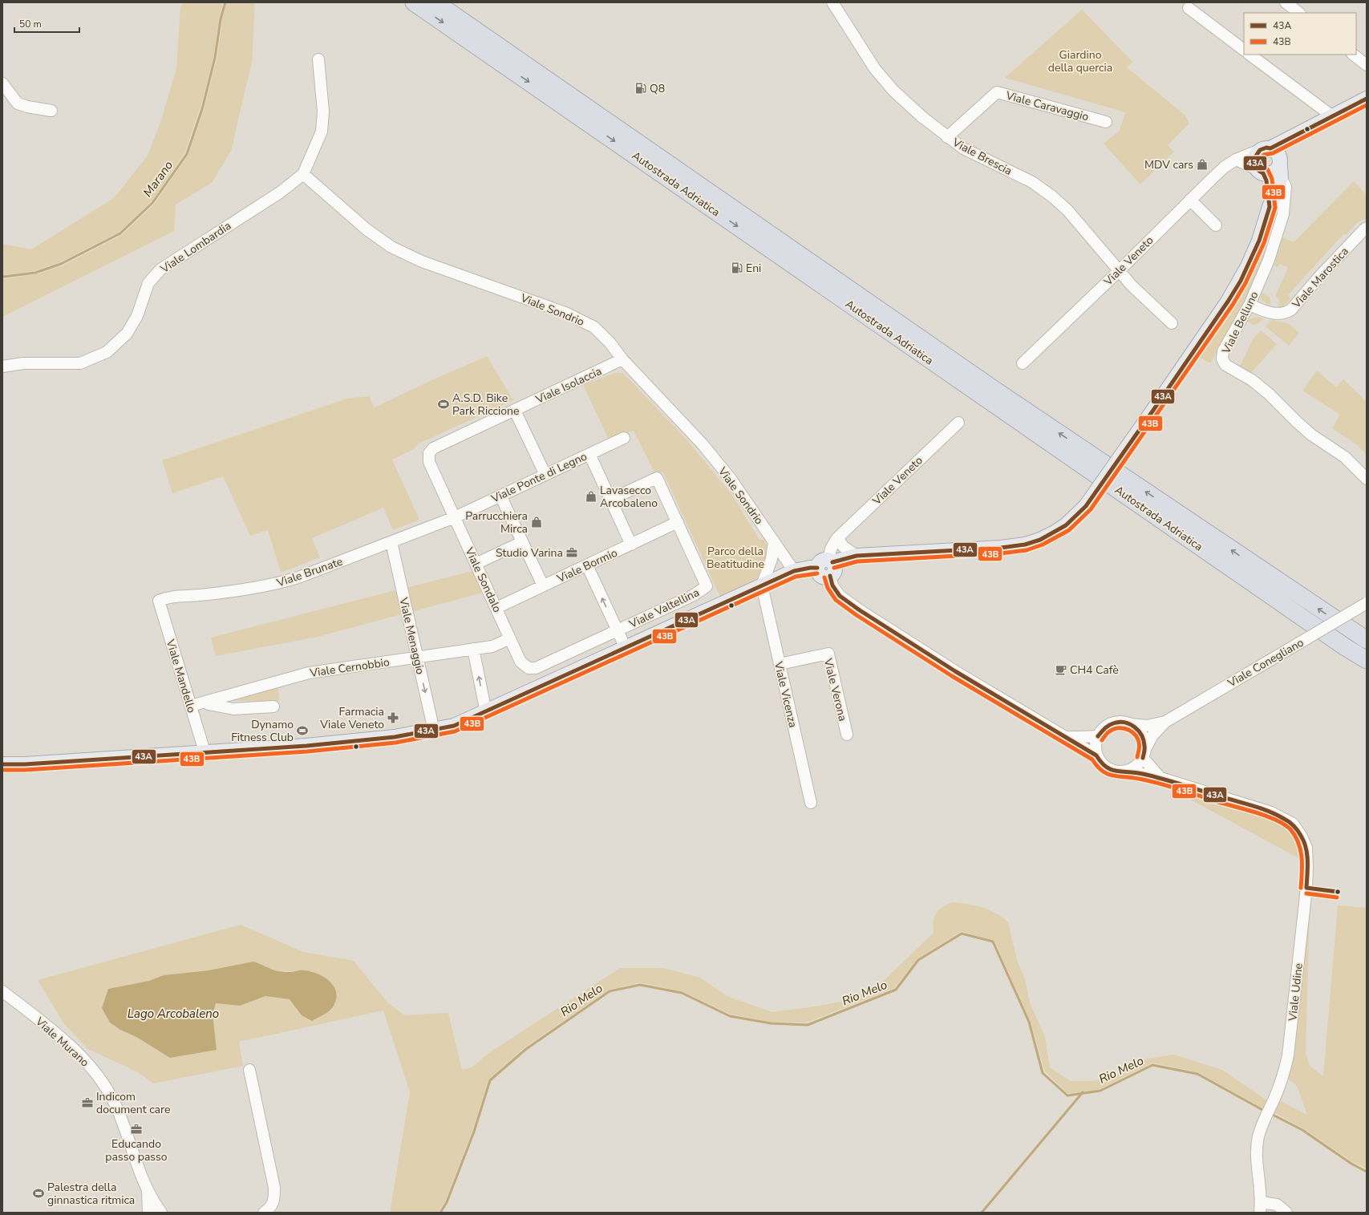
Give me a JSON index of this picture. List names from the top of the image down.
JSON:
{
  "streets": {
    "highway": ["Autostrada Adriatica"],
    "main road": ["Viale Veneto"],
    "street": [
      "Viale Caravaggio",
      "Viale Brescia",
      "Viale Lombardia",
      "Viale Marostica",
      "Viale Sondrio",
      "Viale Belluno",
      "Viale Isolaccia",
      "Viale Ponte di Legno",
      "Viale Bormio",
      "Viale Brunate",
      "Viale Sondalo",
      "Viale Valtellina",
      "Viale Menaggio",
      "Viale Conegliano",
      "Viale Cernobbio",
      "Viale Mandello",
      "Viale Verona",
      "Viale Vicenza",
      "Viale Udine",
      "Viale Murano"
    ]
  },
  "crossings": [
    ["Viale Caravaggio", "Viale Brescia"],
    ["Viale Brescia", "Viale Veneto"],
    ["Viale Lombardia", "Viale Sondrio"],
    ["Viale Veneto", "Viale Sondrio"],
    ["Viale Veneto", "Viale Belluno"],
    ["Viale Veneto", "Viale Valtellina"],
    ["Viale Veneto", "Viale Menaggio"],
    ["Viale Veneto", "Viale Mandello"],
    ["Viale Veneto", "Viale Vicenza"],
    ["Viale Marostica", "Viale Belluno"],
    ["Viale Sondrio", "Viale Isolaccia"],
    ["Viale Isolaccia", "Viale Sondalo"],
    ["Viale Ponte di Legno", "Viale Brunate"],
    ["Viale Ponte di Legno", "Viale Sondalo"],
    ["Viale Bormio", "Viale Sondalo"],
    ["Viale Bormio", "Viale Valtellina"],
    ["Viale Brunate", "Viale Sondalo"],
    ["Viale Brunate", "Viale Menaggio"],
    ["Viale Brunate", "Viale Mandello"],
    ["Viale Sondalo", "Viale Valtellina"],
    ["Viale Sondalo", "Viale Cernobbio"],
    ["Viale Menaggio", "Viale Cernobbio"],
    ["Viale Conegliano", "Viale Udine"],
    ["Viale Cernobbio", "Viale Mandello"],
    ["Viale Verona", "Viale Vicenza"]
  ],
  "water": ["Marano", "Rio Melo", "Lago Arcobaleno"],
  "parks": ["Giardino della quercia", "Parco della Beatitudine"],
  "places": {
    "fuel station": ["Q8", "Eni"],
    "shop": ["MDV cars", "Lavasecco Arcobaleno", "Parrucchiera Mirca"],
    "sports": ["A.S.D. Bike Park Riccione", "Dynamo Fitness Club", "Palestra della ginnastica ritmica"],
    "office": ["Studio Varina", "Indicom document care", "Educando passo passo"],
    "cafe": ["CH4 Cafè"],
    "pharmacy": ["Farmacia Viale Veneto"]
  },
  "lines": ["transit line 43A", "transit line 43B"],
  "legend": ["43A", "43B"],
  "scale_bar": "50 m"
}
